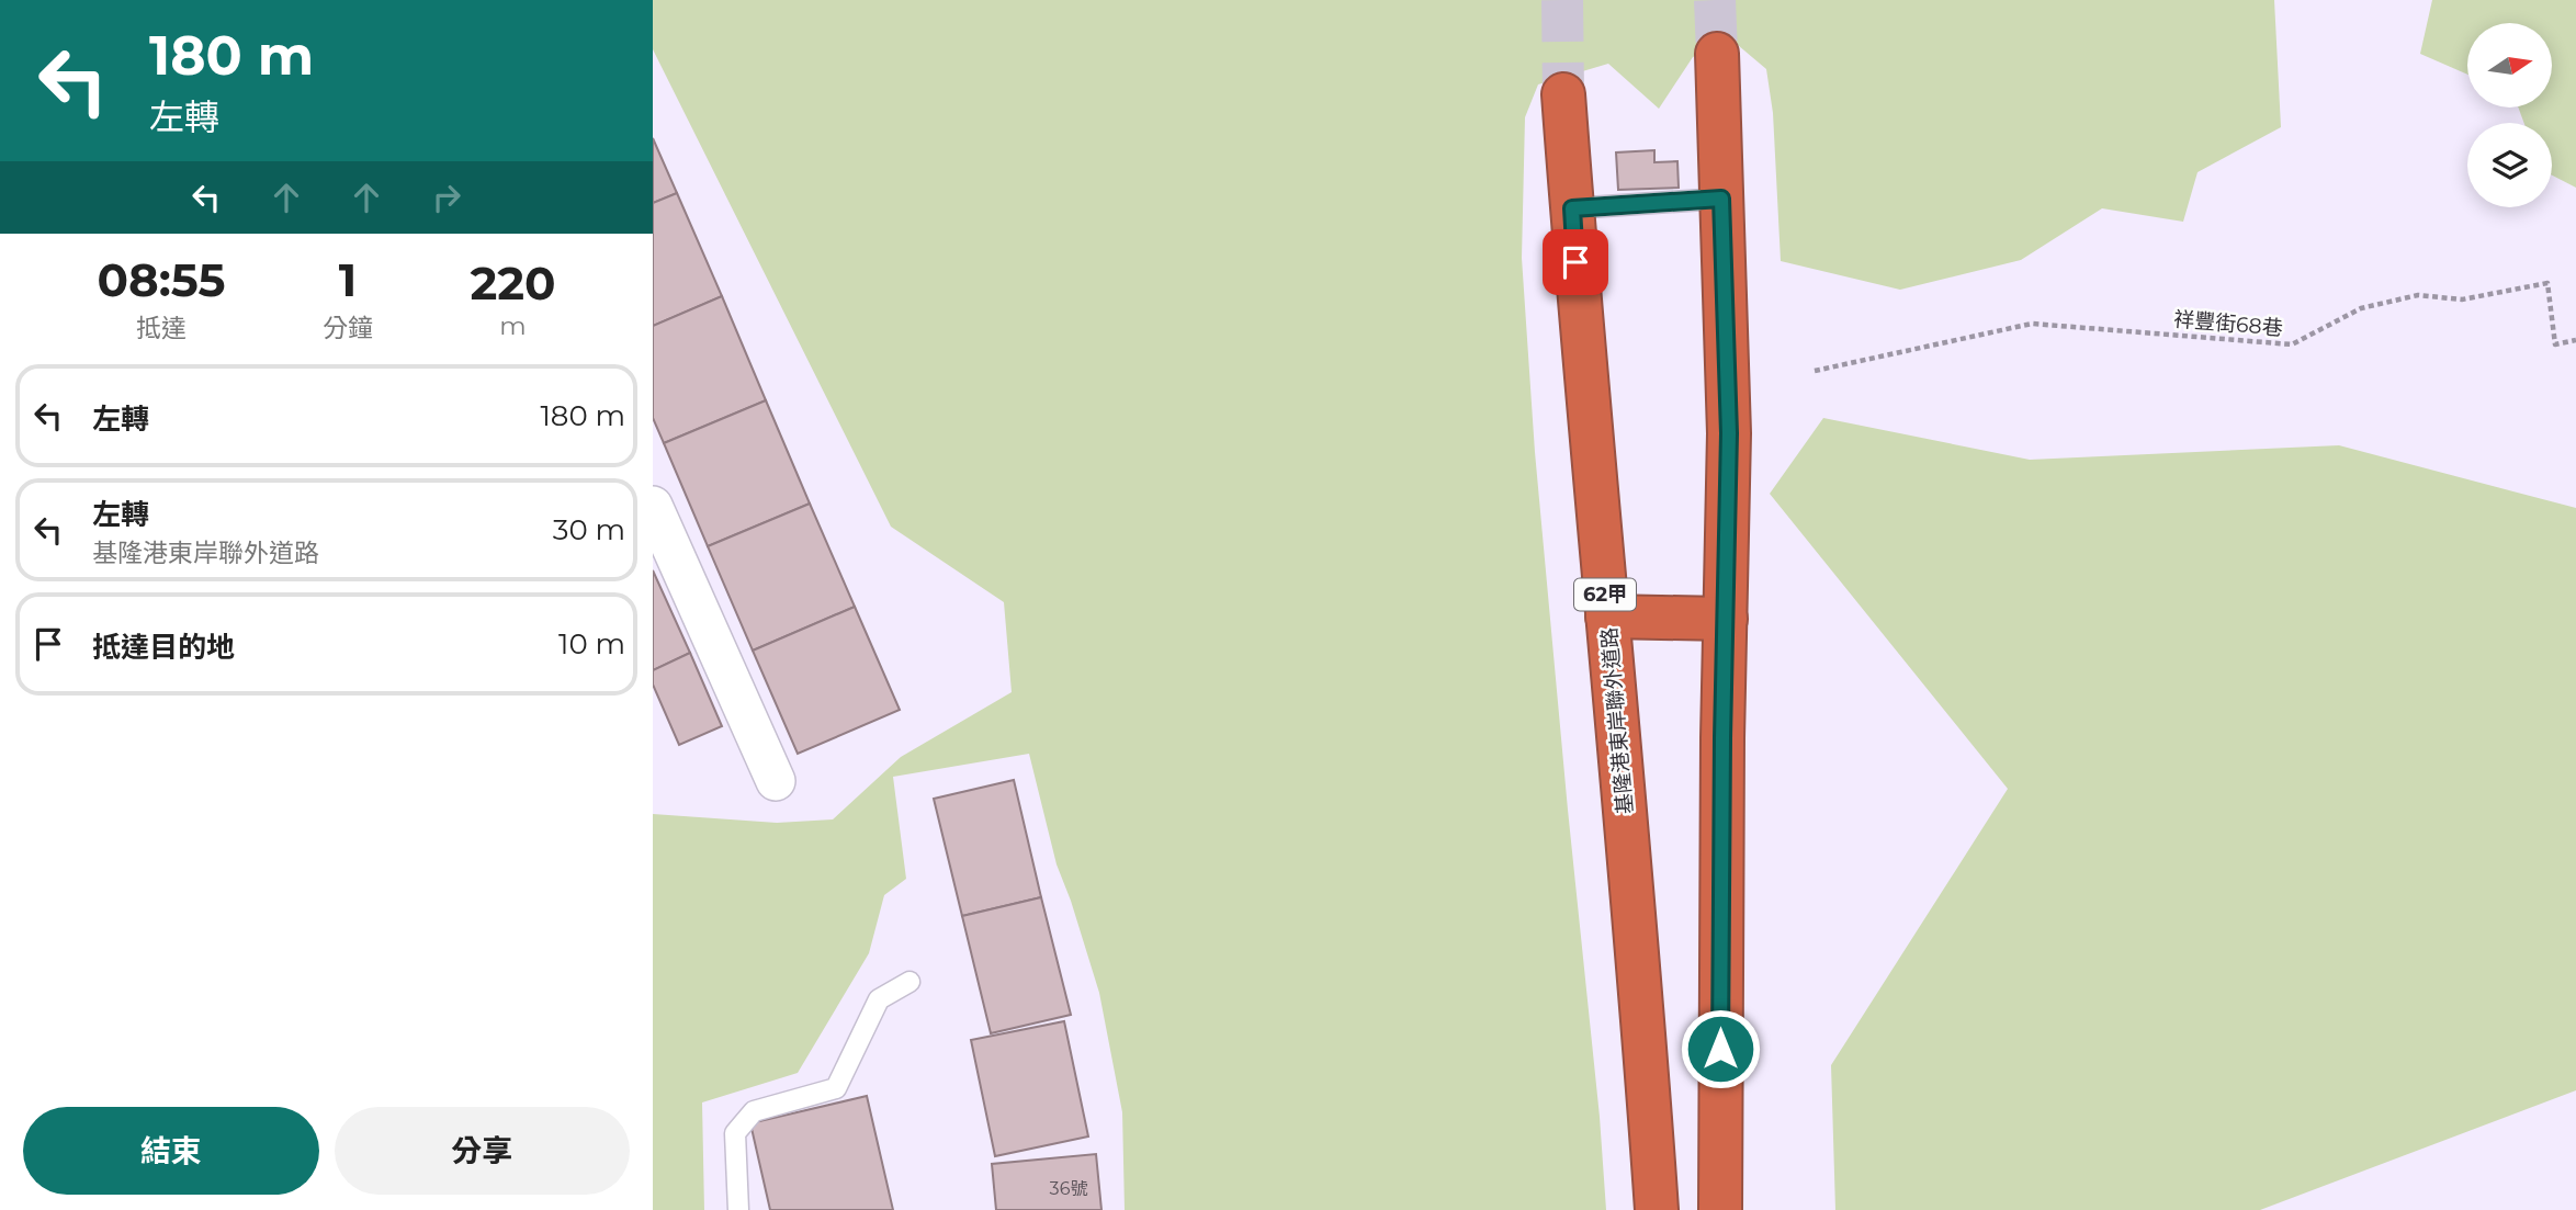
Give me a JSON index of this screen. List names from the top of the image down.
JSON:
{
  "streets": {
    "highway": ["62甲", "基隆港東岸聯外道路"],
    "path": ["祥豐街68巷"]
  },
  "house_numbers": ["36號"],
  "north": "right",
  "page": {
    "turn": ["180 m", "左轉"],
    "eta": [
      "08:55",
      "抵達",
      "1",
      "分鐘",
      "220",
      "m"
    ],
    "list": [
      {
        "name": "左轉",
        "value": "180 m"
      },
      {
        "name": "左轉",
        "note": "基隆港東岸聯外道路",
        "value": "30 m"
      },
      {
        "name": "抵達目的地",
        "value": "10 m"
      }
    ],
    "buttons": ["結束", "分享"]
  }
}
